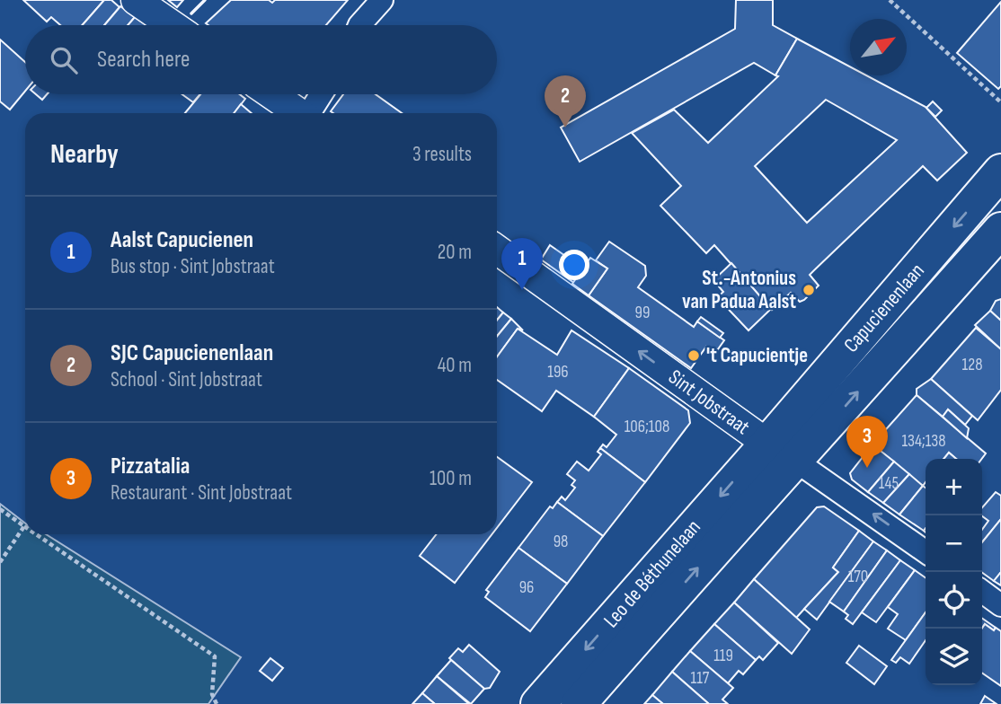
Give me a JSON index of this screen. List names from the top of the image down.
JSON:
{
  "streets": {
    "main road": ["Capucienenlaan", "Leo de Béthunelaan"],
    "street": ["Sint Jobstraat"]
  },
  "crossings": [
    ["Capucienenlaan", "Sint Jobstraat"],
    ["Capucienenlaan", "Leo de Béthunelaan"],
    ["Sint Jobstraat", "Leo de Béthunelaan"]
  ],
  "one_way": ["Sint Jobstraat"],
  "places": ["St.-Antonius van Padua Aalst", "'t Capucientje"],
  "house_numbers": [
    "99",
    "128",
    "196",
    "106;108",
    "134;138",
    "145",
    "98",
    "170",
    "96",
    "119",
    "117"
  ],
  "north": "top right",
  "page": {
    "search": "Search here",
    "pins": ["2", "1", "3"],
    "heading": ["Nearby", "3 results"],
    "list": [
      {
        "mark": "1",
        "name": "Aalst Capucienen",
        "note": "Bus stop · Sint Jobstraat",
        "value": "20 m"
      },
      {
        "mark": "2",
        "name": "SJC Capucienenlaan",
        "note": "School · Sint Jobstraat",
        "value": "40 m"
      },
      {
        "mark": "3",
        "name": "Pizzatalia",
        "note": "Restaurant · Sint Jobstraat",
        "value": "100 m"
      }
    ],
    "map_buttons": ["+", "−"]
  }
}
